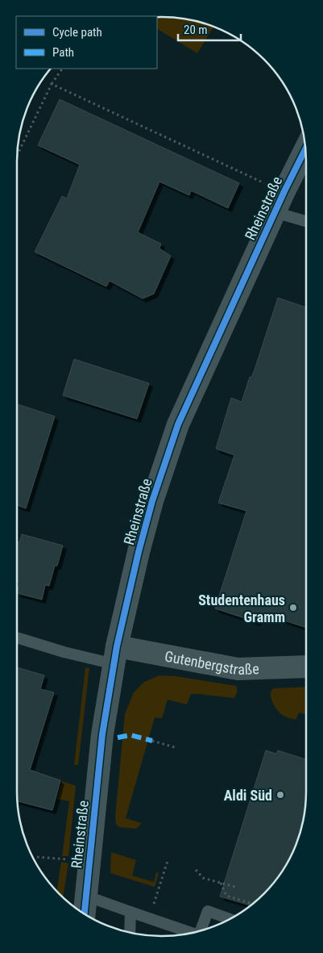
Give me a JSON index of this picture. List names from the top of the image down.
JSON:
{
  "streets": {
    "street": ["Rheinstraße", "Gutenbergstraße"]
  },
  "crossings": [
    ["Rheinstraße", "Gutenbergstraße"]
  ],
  "places": ["Studentenhaus Gramm", "Aldi Süd"],
  "legend": ["Cycle path", "Path"],
  "scale_bar": "20 m"
}
